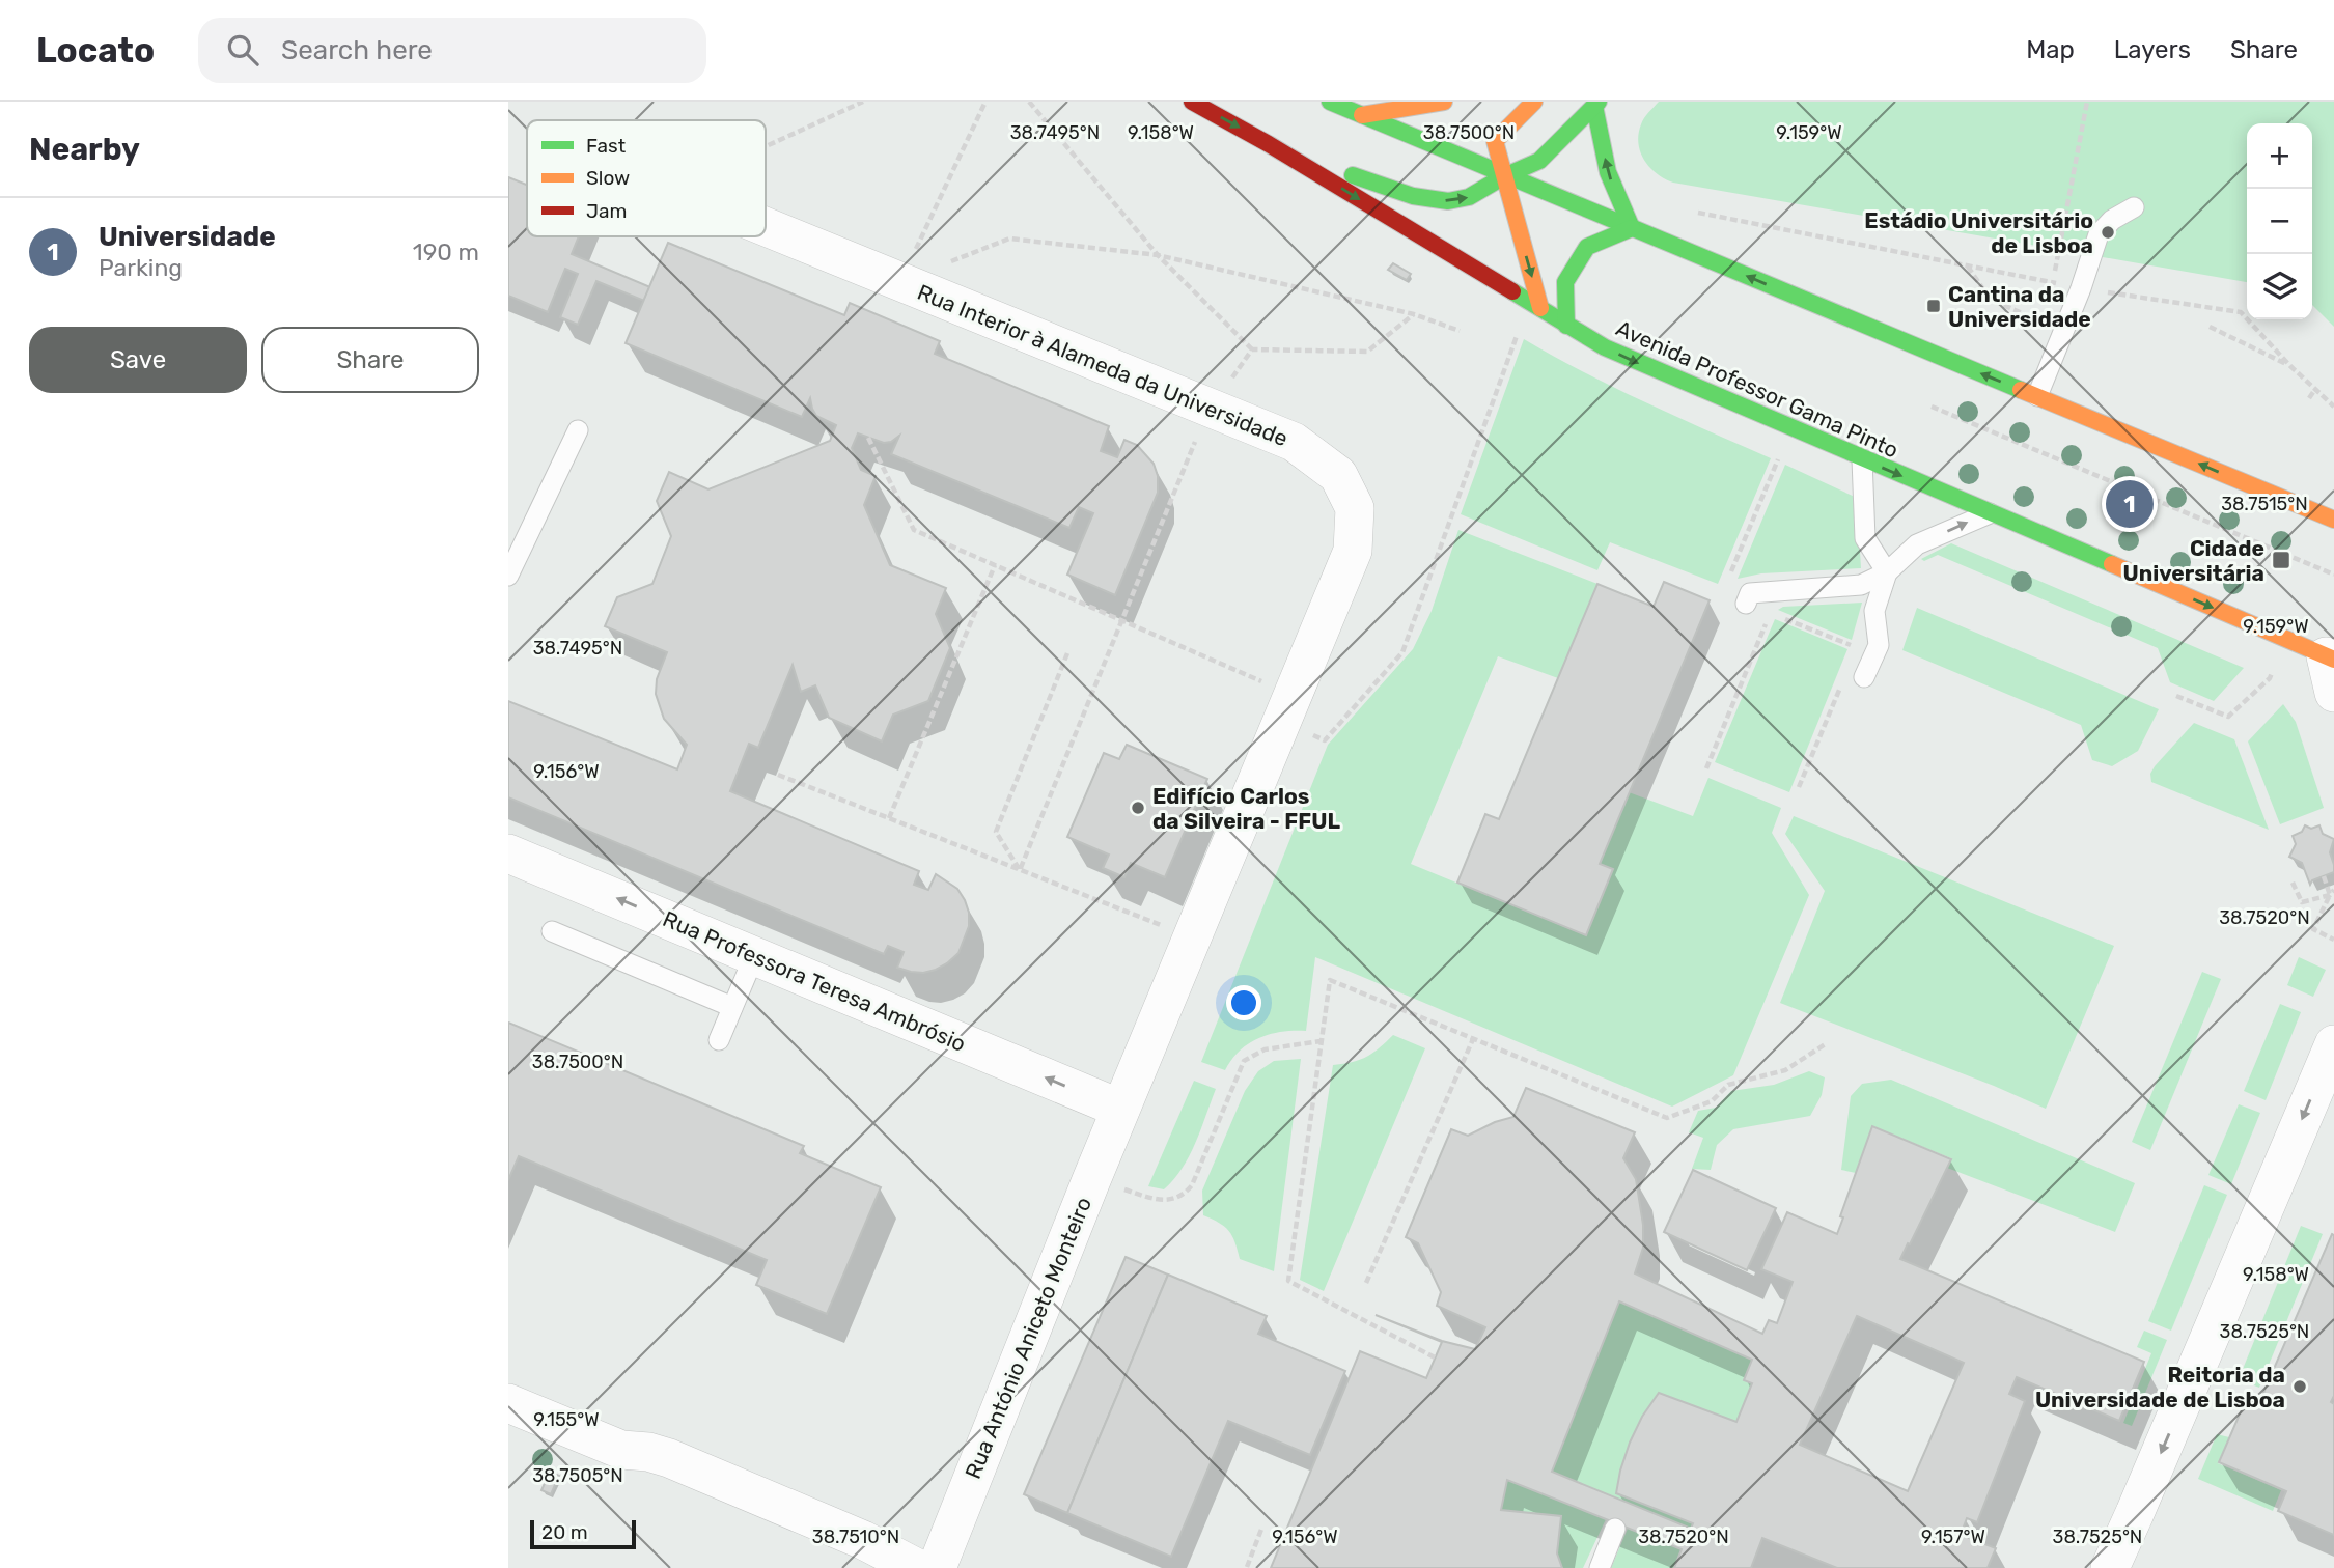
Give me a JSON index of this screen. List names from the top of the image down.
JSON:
{
  "streets": {
    "main road": ["Avenida Professor Gama Pinto"],
    "street": ["Rua Interior à Alameda da Universidade", "Rua Professora Teresa Ambrósio", "Rua António Aniceto Monteiro"]
  },
  "crossings": [
    ["Rua Interior à Alameda da Universidade", "Rua Professora Teresa Ambrósio"],
    ["Rua Interior à Alameda da Universidade", "Rua António Aniceto Monteiro"],
    ["Rua Professora Teresa Ambrósio", "Rua António Aniceto Monteiro"]
  ],
  "one_way": ["Rua Professora Teresa Ambrósio"],
  "places": {
    "other": ["Estádio Universitário de Lisboa", "Edifício Carlos da Silveira - FFUL", "Reitoria da Universidade de Lisboa"],
    "transit": ["Cantina da Universidade", "Cidade Universitária"]
  },
  "legend": ["Fast", "Slow", "Jam"],
  "scale_bar": "20 m",
  "page": {
    "header": "Locato",
    "search": "Search here",
    "nav": ["Map", "Layers", "Share"],
    "heading": "Nearby",
    "map_buttons": ["+", "−"],
    "list": [
      {
        "mark": "1",
        "name": "Universidade",
        "note": "Parking",
        "value": "190 m"
      }
    ],
    "buttons": ["Save", "Share"],
    "pins": "1",
    "scale": "20 m"
  },
  "coordinates": [
    "38.7495°N",
    "9.158°W",
    "38.7500°N",
    "9.159°W",
    "38.7515°N",
    "9.156°W",
    "38.7520°N",
    "38.7525°N",
    "9.155°W",
    "38.7505°N",
    "38.7510°N",
    "9.157°W"
  ]
}
